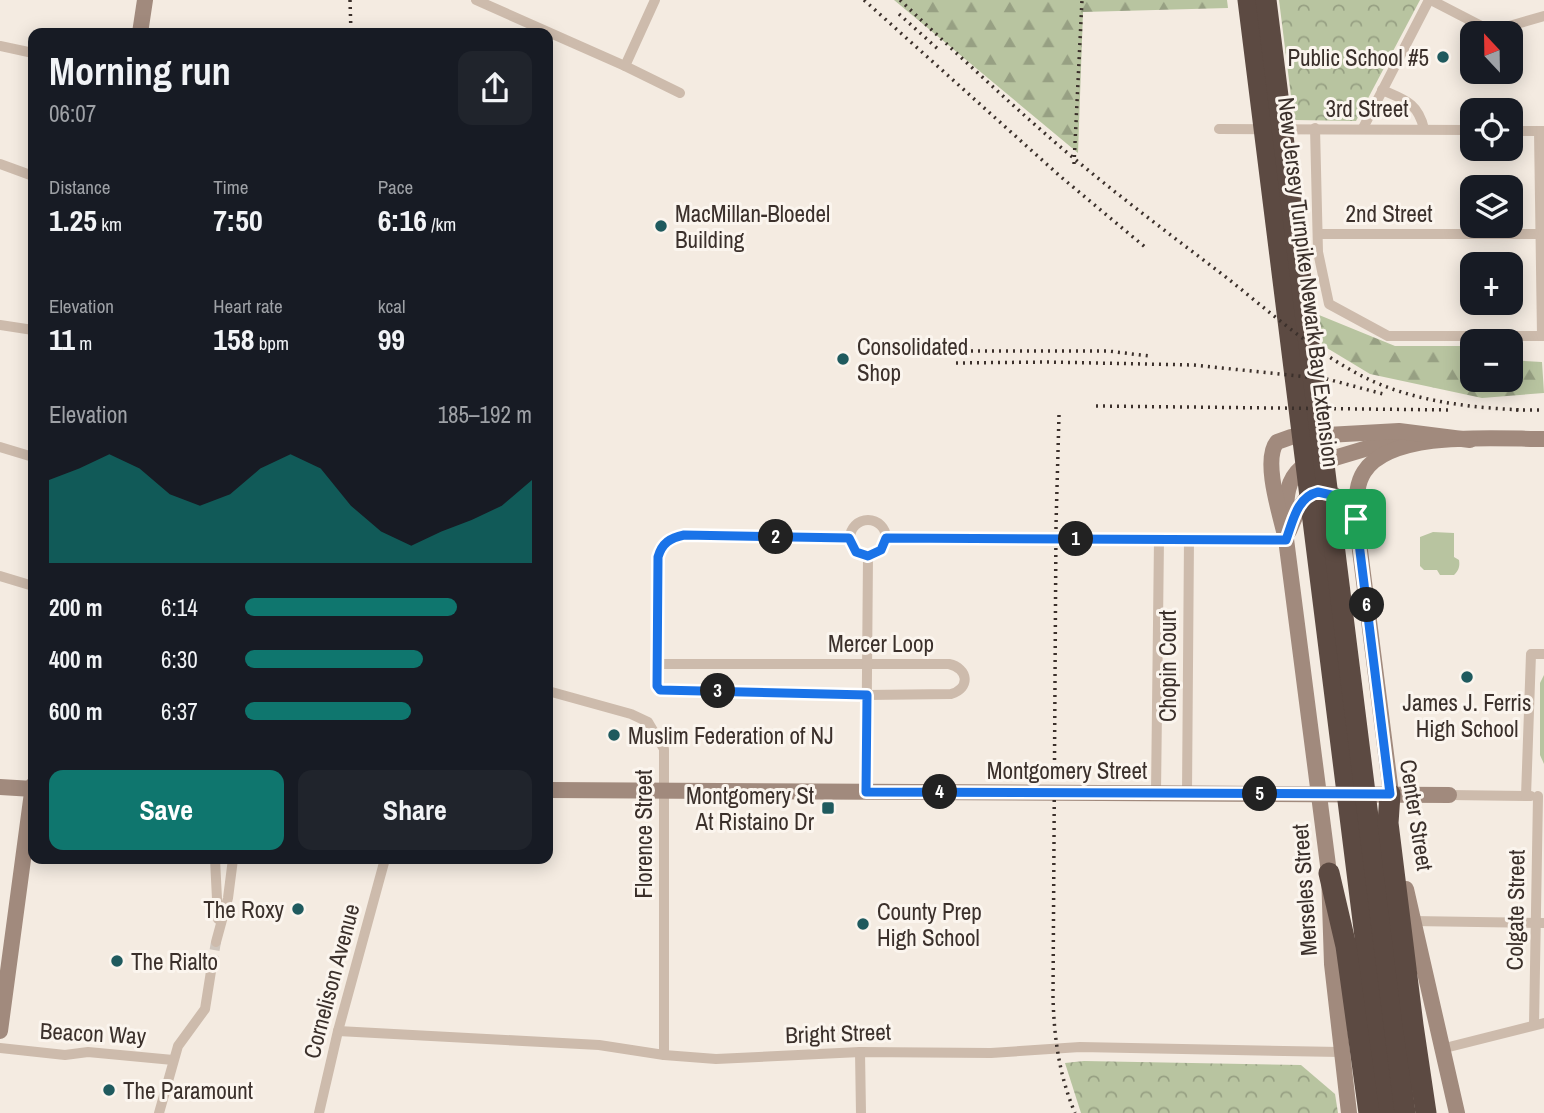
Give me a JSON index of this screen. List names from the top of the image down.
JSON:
{
  "streets": {
    "highway": ["New Jersey Turnpike Newark Bay Extension"],
    "main road": ["Montgomery Street", "Center Street", "Merseles Street"],
    "street": [
      "3rd Street",
      "2nd Street",
      "Mercer Loop",
      "Chopin Court",
      "Florence Street",
      "Colgate Street",
      "Cornelison Avenue",
      "Beacon Way",
      "Bright Street"
    ]
  },
  "crossings": [
    ["Chopin Court", "Montgomery Street"],
    ["Montgomery Street", "Center Street"],
    ["Montgomery Street", "Florence Street"],
    ["Montgomery Street", "Merseles Street"],
    ["Montgomery Street", "Colgate Street"],
    ["Florence Street", "Bright Street"],
    ["Merseles Street", "Bright Street"],
    ["Cornelison Avenue", "Bright Street"]
  ],
  "places": {
    "other": [
      "Public School #5",
      "MacMillan-Bloedel Building",
      "Consolidated Shop",
      "James J. Ferris High School",
      "Muslim Federation of NJ",
      "The Roxy",
      "County Prep High School",
      "The Rialto",
      "The Paramount"
    ],
    "transit": ["Montgomery St At Ristaino Dr"]
  },
  "north": "top",
  "page": {
    "map_buttons": ["+", "−"],
    "heading": ["Morning run", "06:07"],
    "stats": [
      ["Distance", "1.25 km"],
      ["Time", "7:50"],
      ["Pace", "6:16 /km"],
      ["Elevation", "11 m"],
      ["Heart rate", "158 bpm"],
      ["kcal", "99"]
    ],
    "chart": ["Elevation", "185–192 m"],
    "pins": [
      "2",
      "1",
      "6",
      "3",
      "4",
      "5"
    ],
    "list": [
      {
        "name": "200 m",
        "note": "6:14"
      },
      {
        "name": "400 m",
        "note": "6:30"
      },
      {
        "name": "600 m",
        "note": "6:37"
      }
    ],
    "buttons": ["Save", "Share"]
  }
}
